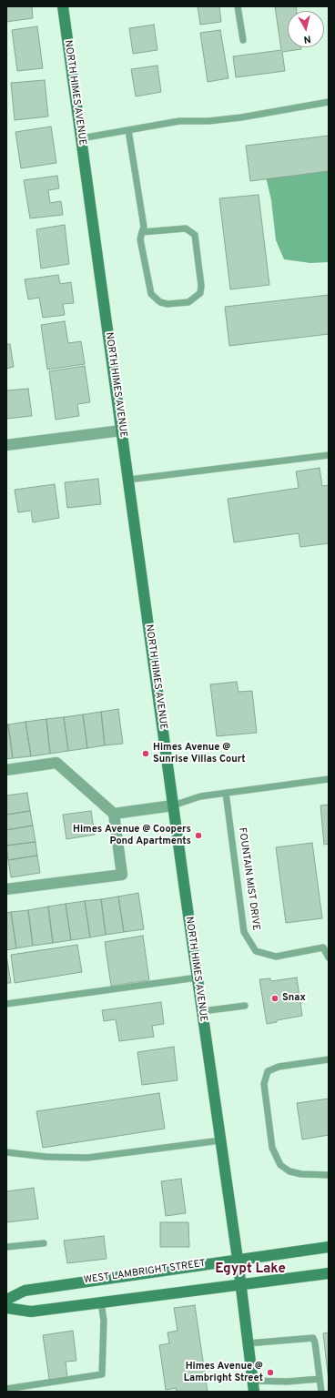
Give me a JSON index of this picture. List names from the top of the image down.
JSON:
{
  "streets": {
    "street": ["NORTH HIMES AVENUE", "WEST LAMBRIGHT STREET"],
    "lane": ["FOUNTAIN MIST DRIVE"]
  },
  "crossings": [
    ["NORTH HIMES AVENUE", "WEST LAMBRIGHT STREET"]
  ],
  "districts": ["Egypt Lake"],
  "places": [
    "Himes Avenue @ Sunrise Villas Court",
    "Himes Avenue @ Coopers Pond Apartments",
    "Snax",
    "Himes Avenue @ Lambright Street"
  ],
  "north": "bottom"
}
